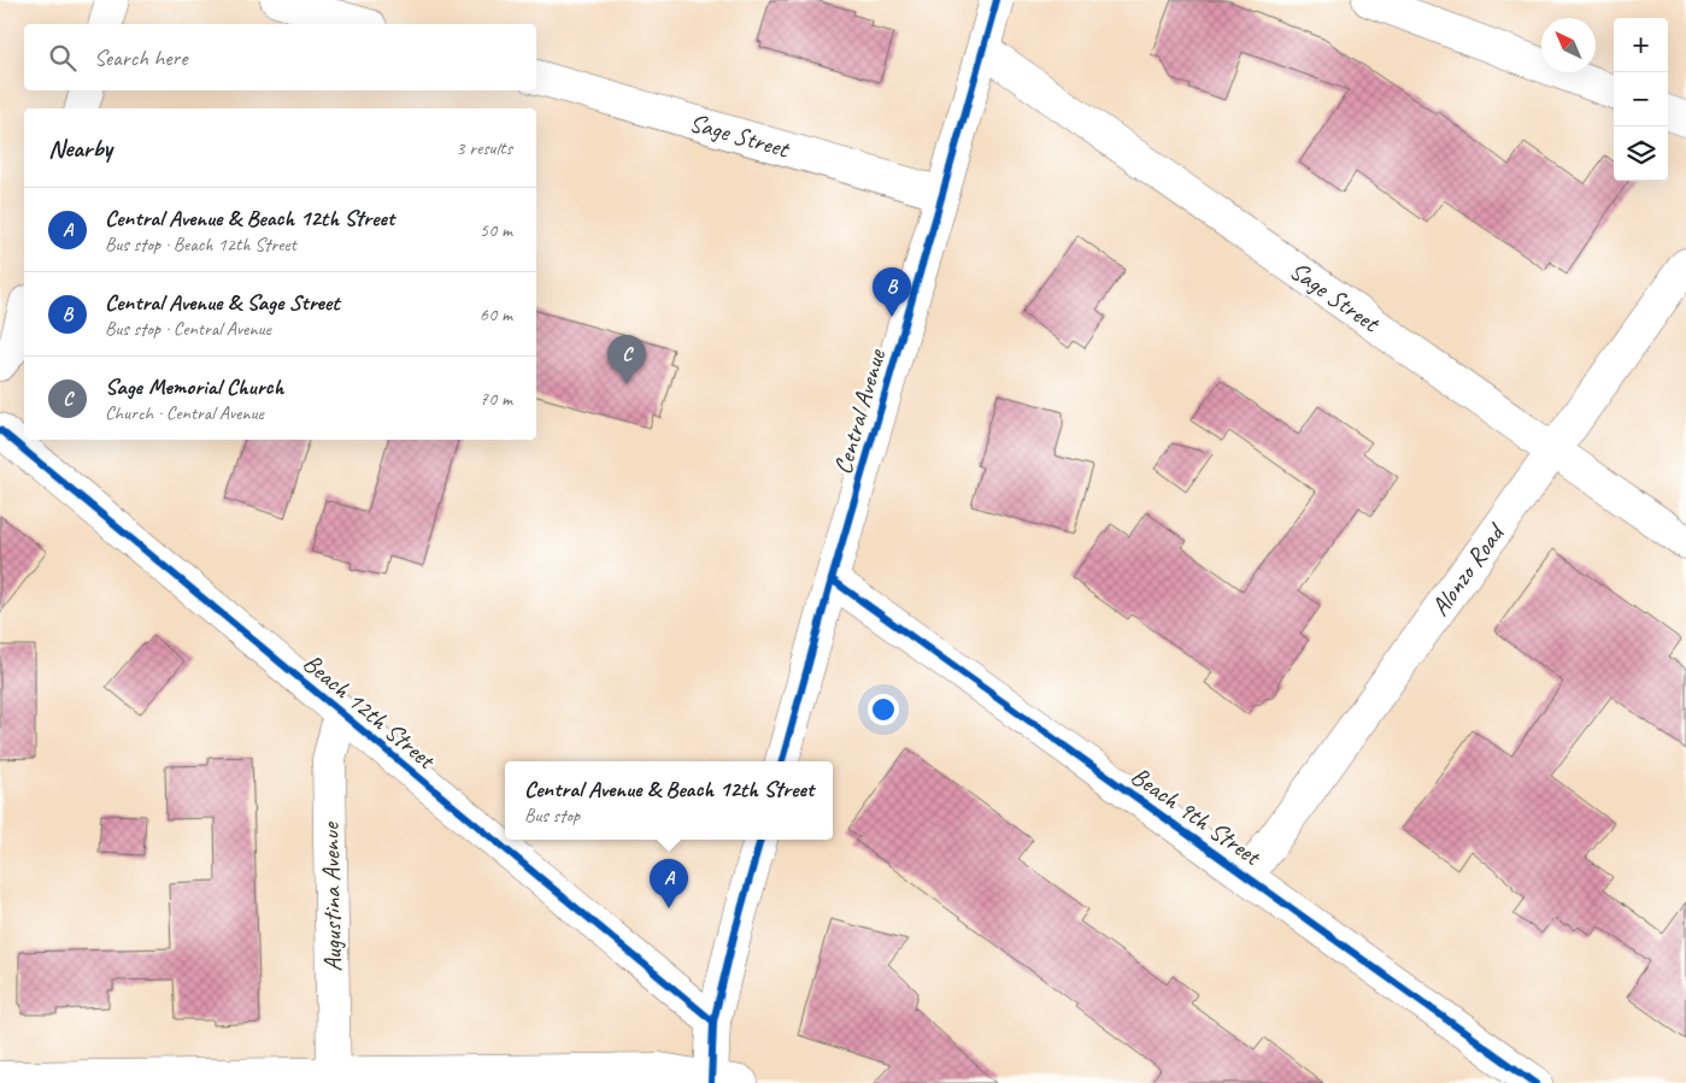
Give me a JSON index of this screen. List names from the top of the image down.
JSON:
{
  "streets": {
    "street": [
      "Sage Street",
      "Central Avenue",
      "Alonzo Road",
      "Beach 12th Street",
      "Beach 9th Street",
      "Augustina Avenue"
    ]
  },
  "crossings": [
    ["Sage Street", "Central Avenue"],
    ["Sage Street", "Alonzo Road"],
    ["Central Avenue", "Beach 9th Street"],
    ["Alonzo Road", "Beach 9th Street"],
    ["Beach 12th Street", "Augustina Avenue"]
  ],
  "north": "top left",
  "page": {
    "map_buttons": ["+", "−"],
    "search": "Search here",
    "heading": ["Nearby", "3 results"],
    "list": [
      {
        "mark": "A",
        "name": "Central Avenue & Beach 12th Street",
        "note": "Bus stop · Beach 12th Street",
        "value": "50 m"
      },
      {
        "mark": "B",
        "name": "Central Avenue & Sage Street",
        "note": "Bus stop · Central Avenue",
        "value": "60 m"
      },
      {
        "mark": "C",
        "name": "Sage Memorial Church",
        "note": "Church · Central Avenue",
        "value": "70 m"
      }
    ],
    "pins": ["B", "C", "A"],
    "popup": ["Central Avenue & Beach 12th Street", "Bus stop"]
  }
}
